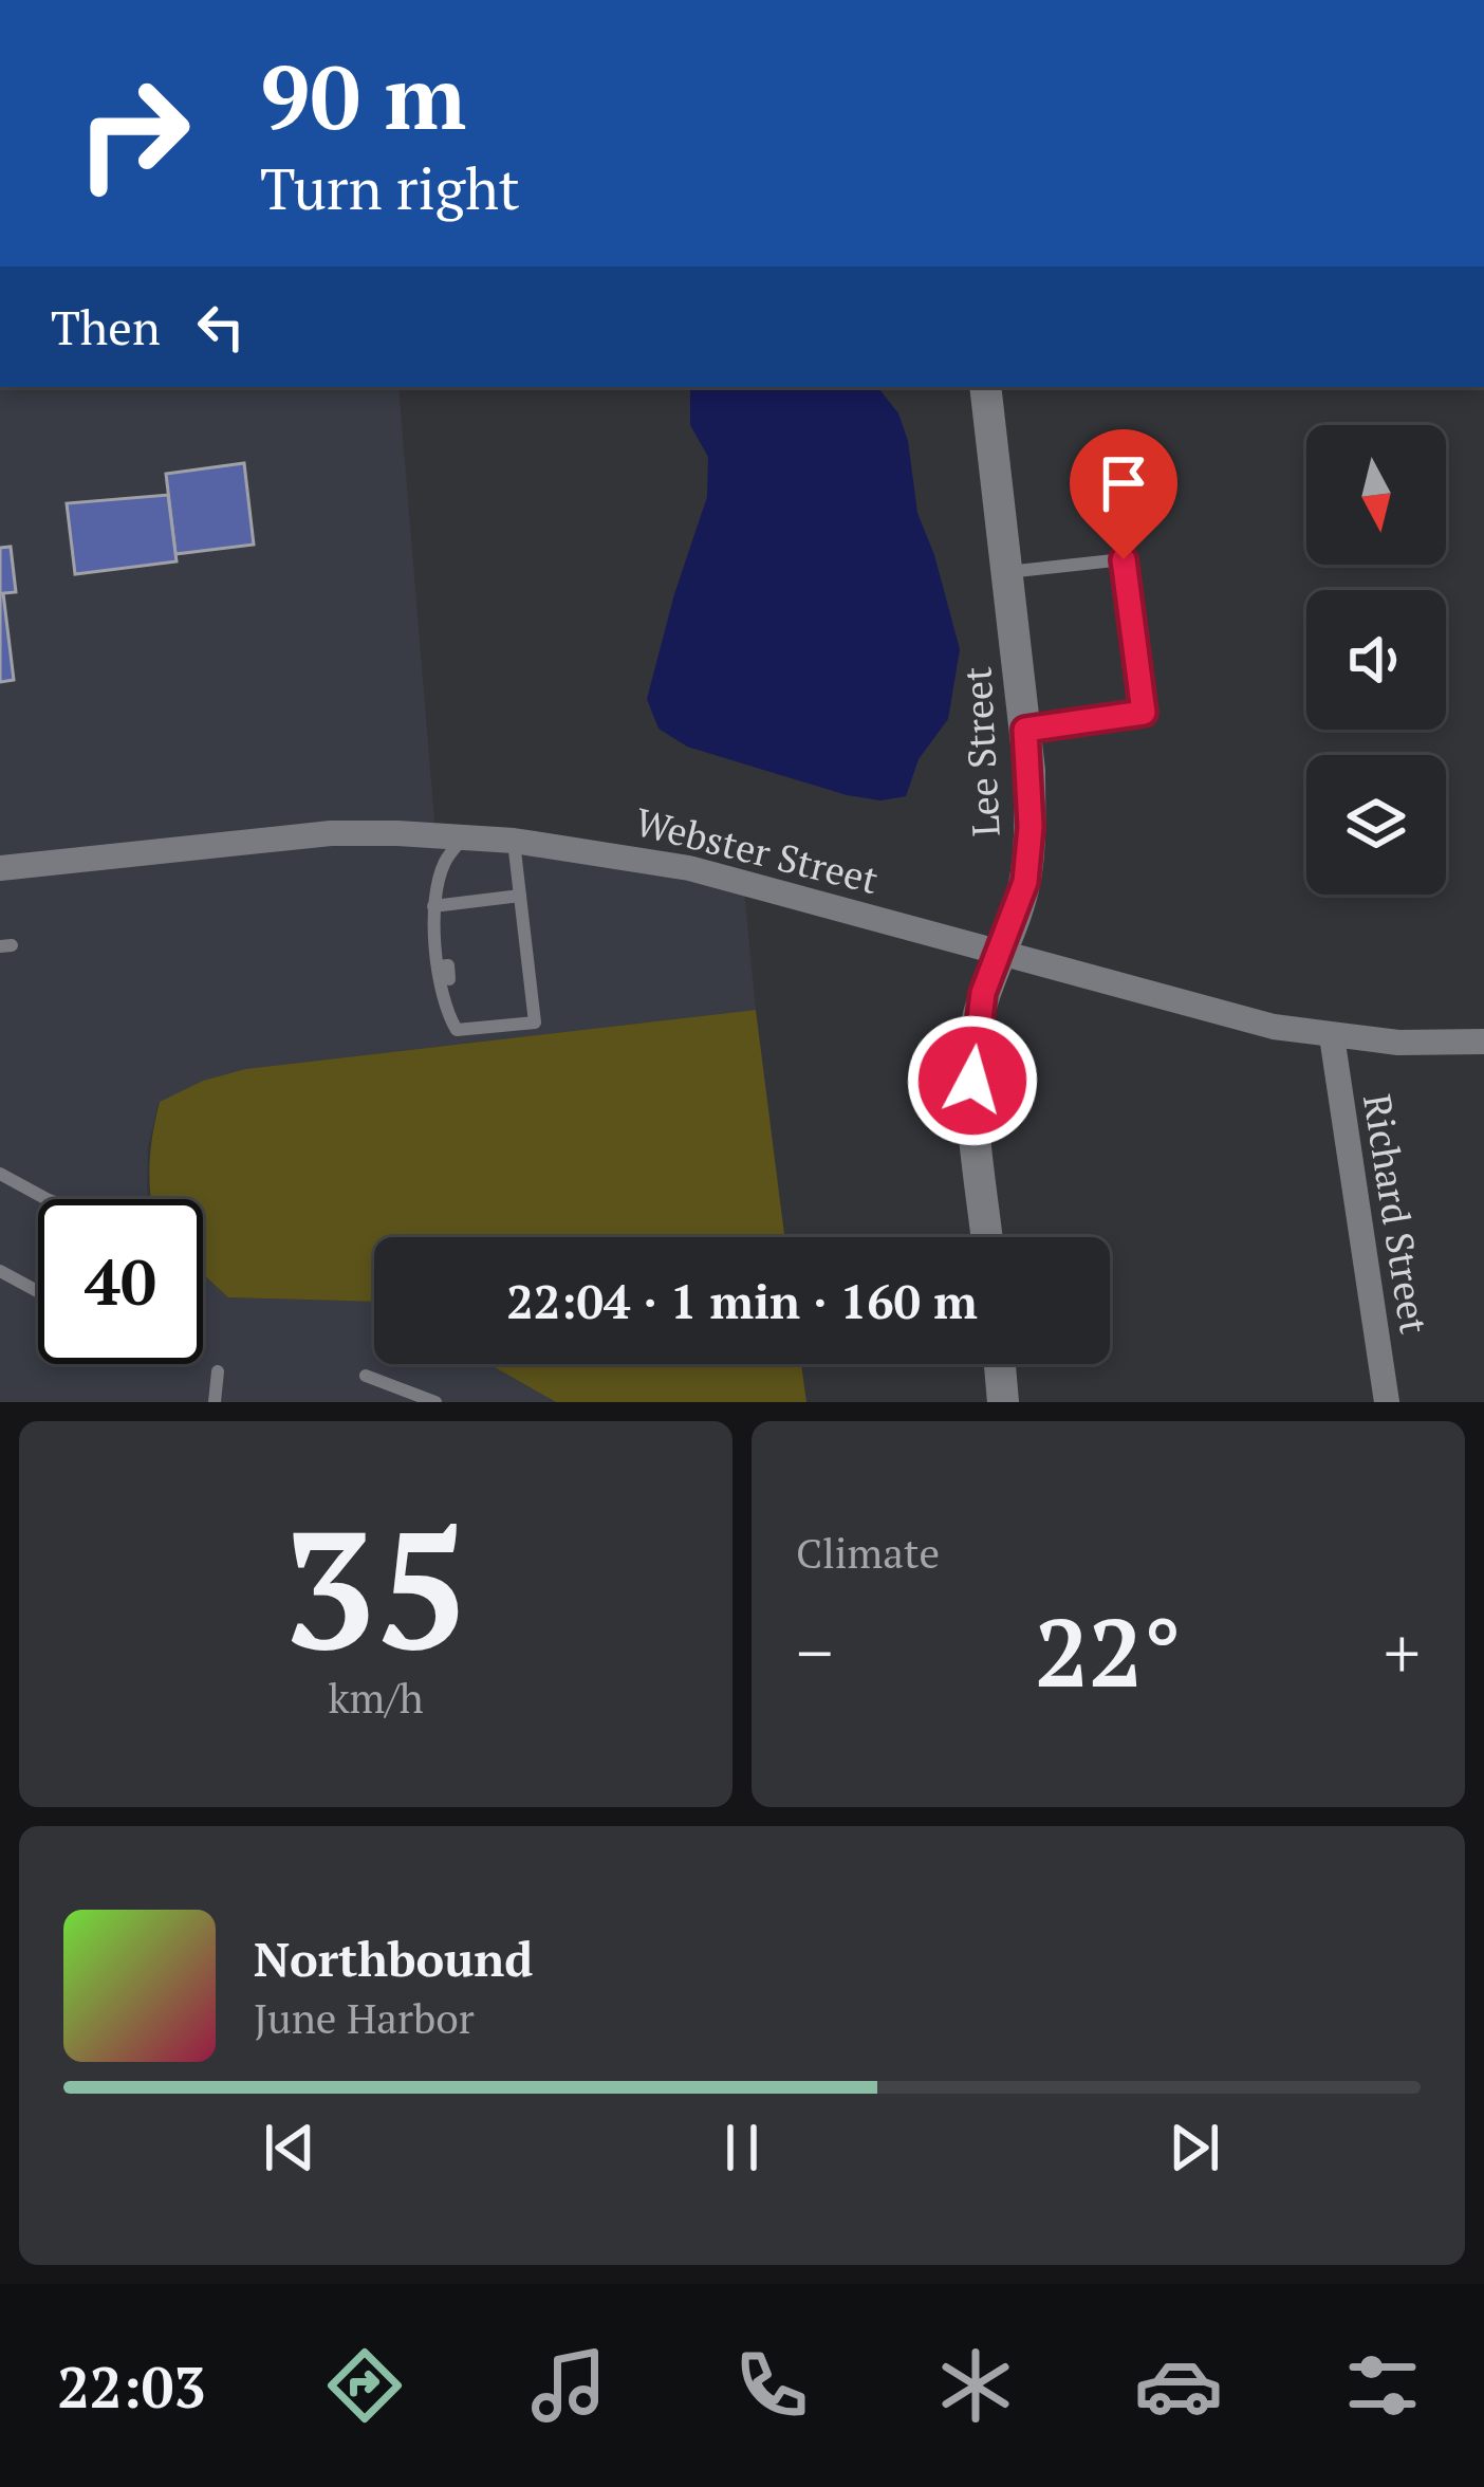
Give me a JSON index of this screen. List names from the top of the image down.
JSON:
{
  "streets": {
    "street": ["Lee Street", "Webster Street", "Richard Street"]
  },
  "crossings": [
    ["Lee Street", "Webster Street"],
    ["Webster Street", "Richard Street"]
  ],
  "north": "bottom",
  "page": {
    "turn": ["90 m", "Turn right"],
    "then": "Then",
    "limit": "40",
    "trip": "22:04 · 1 min · 160 m",
    "tile": [
      ["35", "km/h"],
      "Climate"
    ],
    "heat": ["−", "22°", "+"],
    "song": ["Northbound", "June Harbor"],
    "tabs": "22:03"
  }
}
